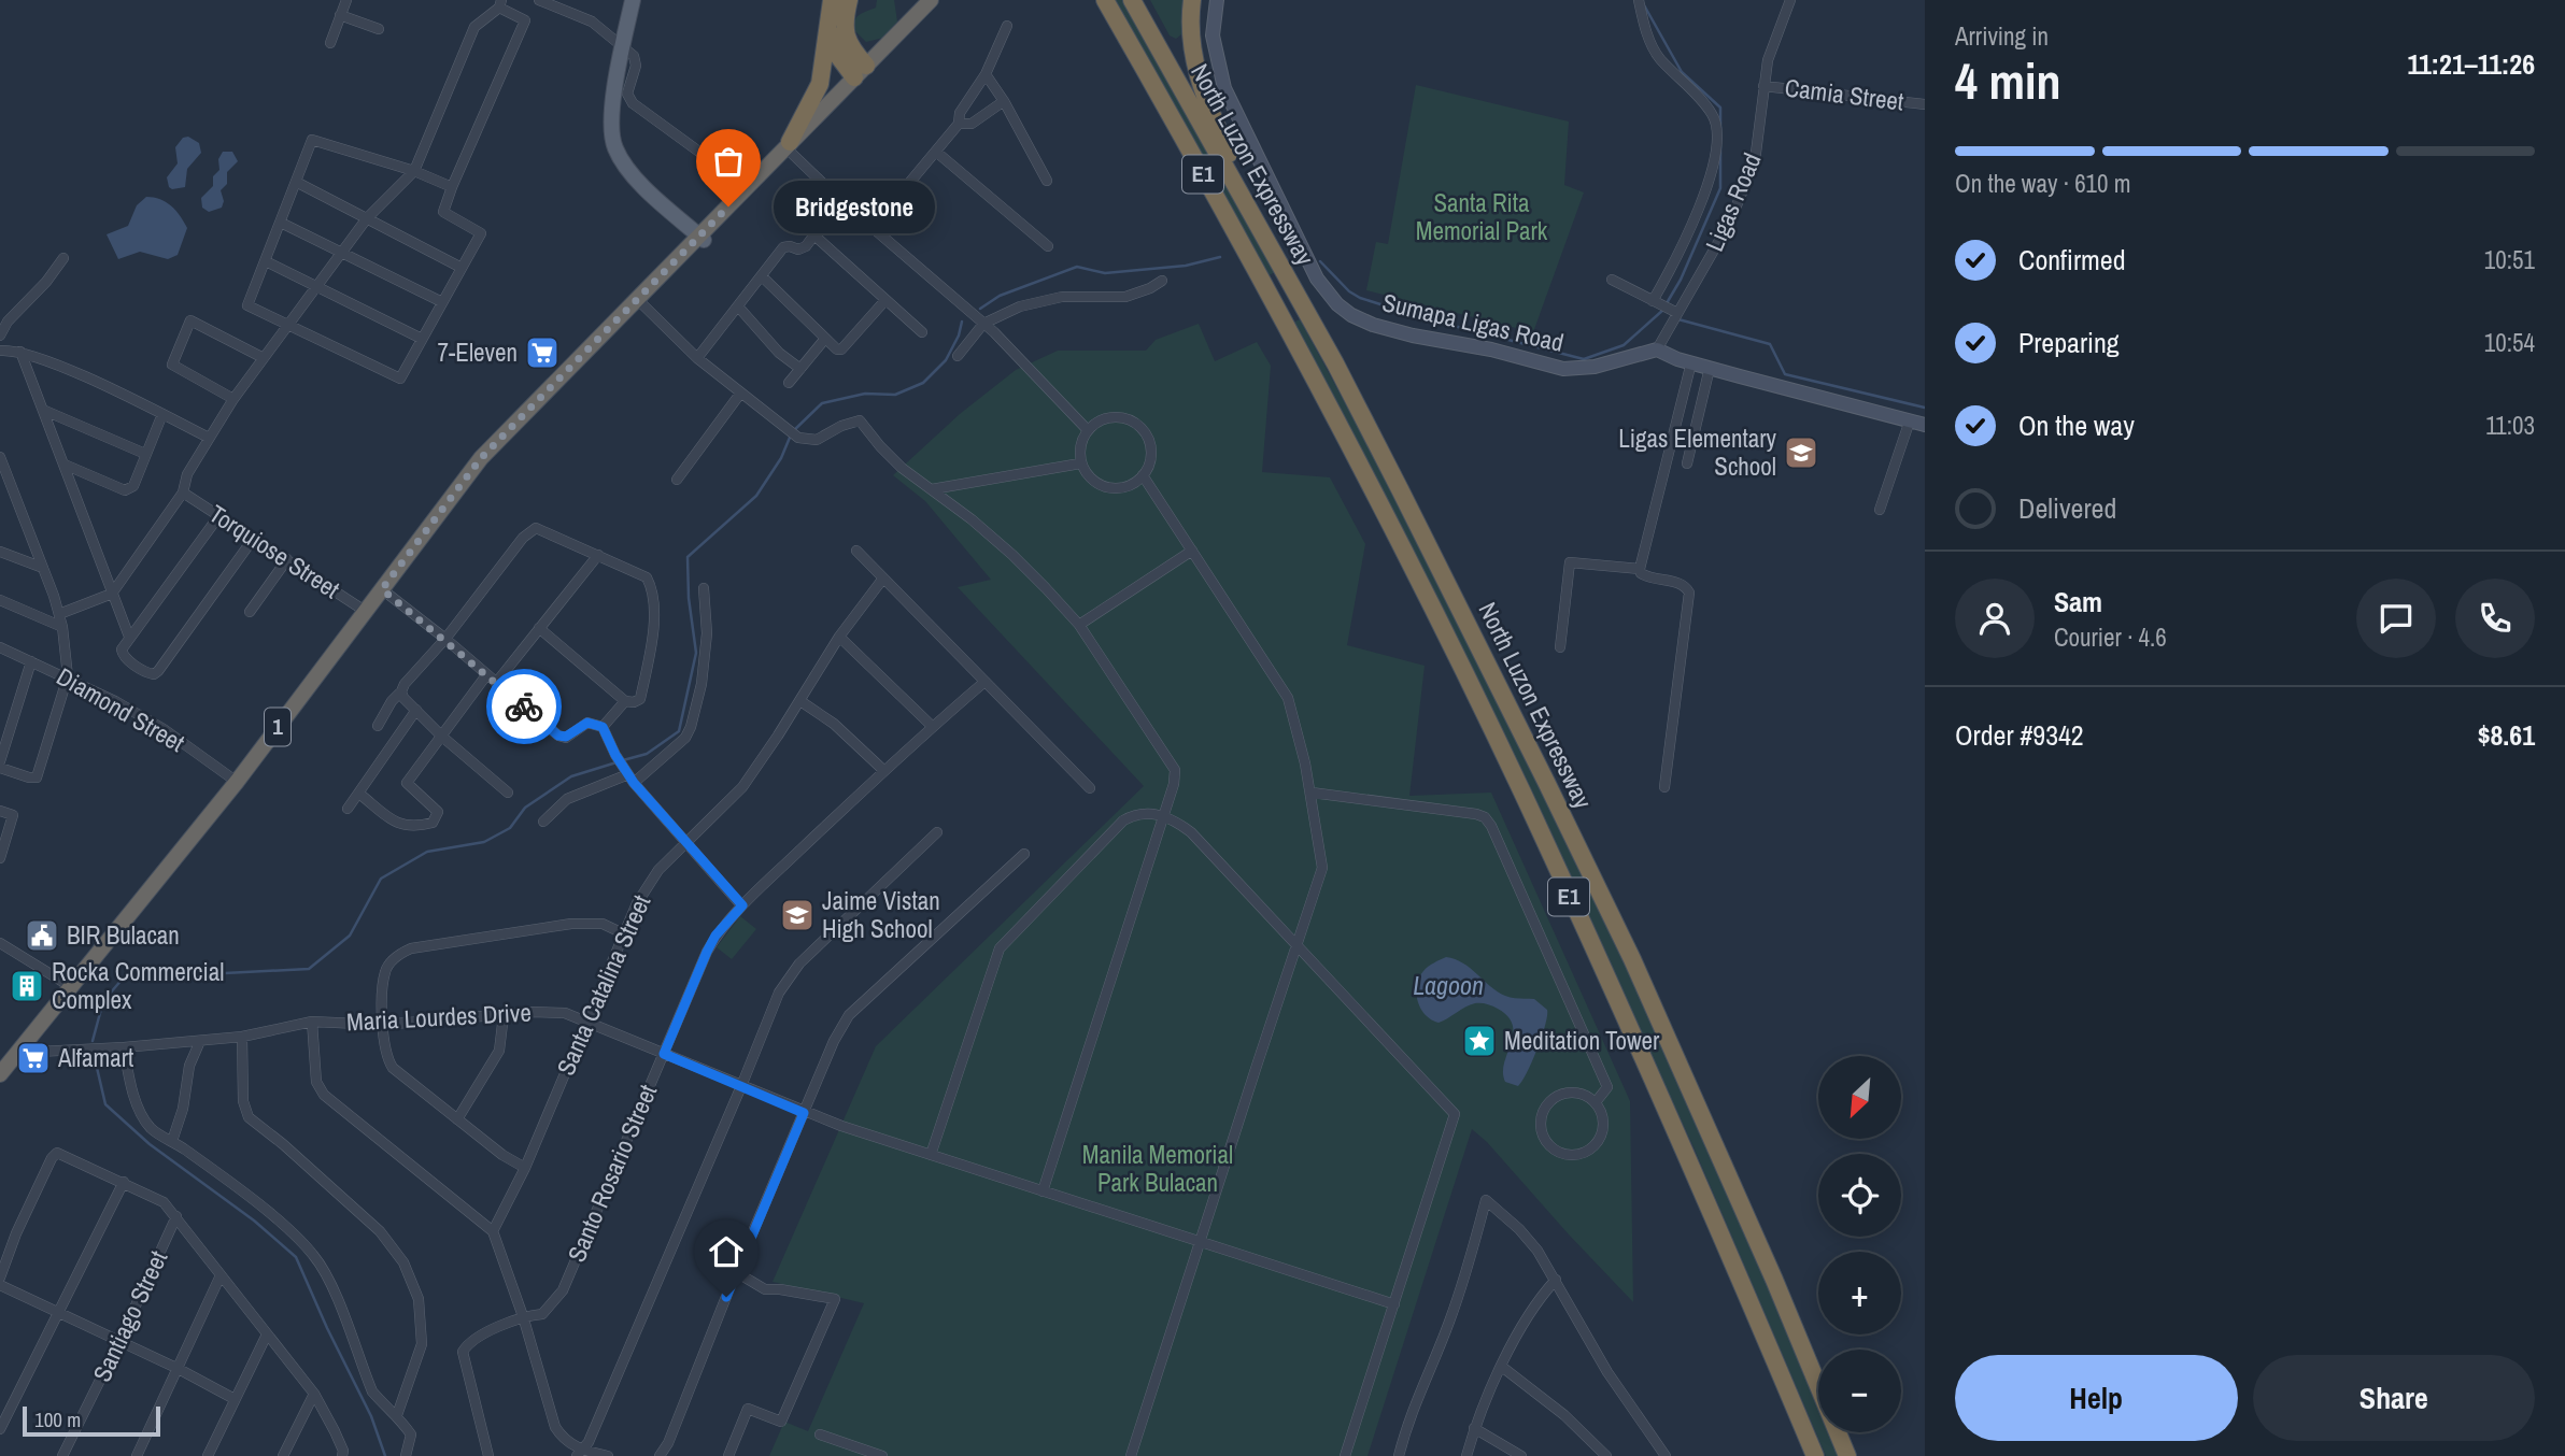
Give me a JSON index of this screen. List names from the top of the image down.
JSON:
{
  "streets": {
    "highway": ["North Luzon Expressway", "E1", "1"],
    "main road": ["Sumapa Ligas Road"],
    "street": [
      "Camia Street",
      "Ligas Road",
      "Torquiose Street",
      "Diamond Street",
      "Santa Catalina Street",
      "Maria Lourdes Drive",
      "Santo Rosario Street",
      "Santiago Street"
    ]
  },
  "crossings": [
    ["Camia Street", "Ligas Road"],
    ["Ligas Road", "Sumapa Ligas Road"],
    ["Torquiose Street", "1"],
    ["Diamond Street", "1"],
    ["1", "Maria Lourdes Drive"],
    ["Santa Catalina Street", "Maria Lourdes Drive"],
    ["Maria Lourdes Drive", "Santo Rosario Street"]
  ],
  "water": ["Lagoon"],
  "parks": ["Santa Rita Memorial Park", "Manila Memorial Park Bulacan"],
  "places": {
    "other": ["Bridgestone"],
    "supermarket": ["7-Eleven", "Alfamart"],
    "school or university": ["Ligas Elementary School", "Jaime Vistan High School"],
    "public building": ["BIR Bulacan"],
    "building": ["Rocka Commercial Complex"],
    "place": ["Meditation Tower"]
  },
  "scale_bar": "100 m",
  "north": "bottom left",
  "page": {
    "heading": ["4 min", "Arriving in", "11:21–11:26"],
    "panel": [
      "Sam",
      "Courier · 4.6",
      "Order #9342",
      "$8.61"
    ],
    "bar": "On the way · 610 m",
    "bubble": "Bridgestone",
    "list": [
      ["Confirmed", "10:51"],
      ["Preparing", "10:54"],
      ["On the way", "11:03"],
      "Delivered"
    ],
    "map_buttons": ["+", "−"],
    "buttons": ["Help", "Share"],
    "scale": "100 m"
  }
}
